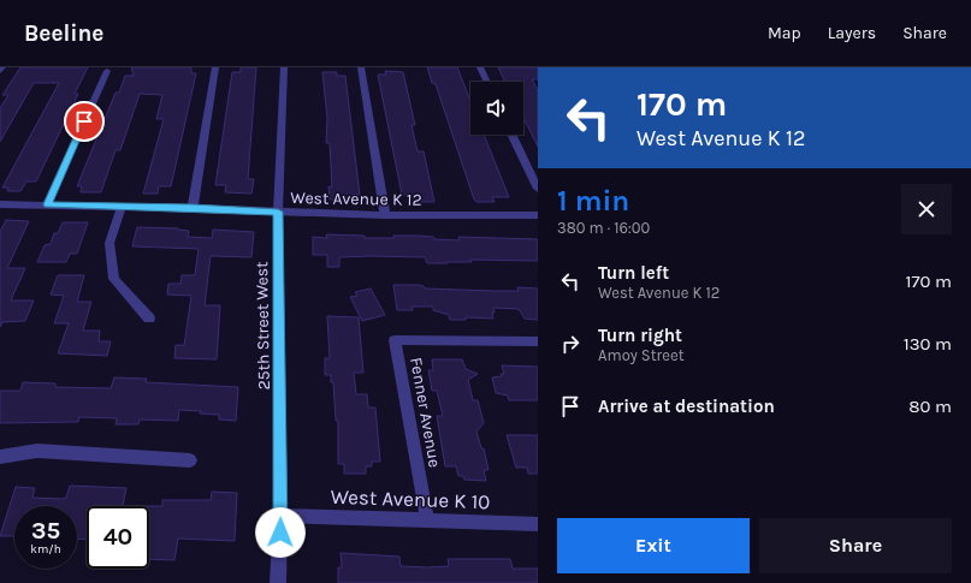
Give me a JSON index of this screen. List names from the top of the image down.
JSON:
{
  "streets": {
    "street": [
      "West Avenue K 12",
      "25th Street West",
      "Fenner Avenue",
      "West Avenue K 10"
    ]
  },
  "crossings": [
    ["West Avenue K 12", "25th Street West"],
    ["25th Street West", "West Avenue K 10"],
    ["Fenner Avenue", "West Avenue K 10"]
  ],
  "page": {
    "header": "Beeline",
    "nav": ["Map", "Layers", "Share"],
    "turn": ["170 m", "West Avenue K 12"],
    "heading": ["1 min", "380 m · 16:00"],
    "list": [
      {
        "name": "Turn left",
        "note": "West Avenue K 12",
        "value": "170 m"
      },
      {
        "name": "Turn right",
        "note": "Amoy Street",
        "value": "130 m"
      },
      {
        "name": "Arrive at destination",
        "value": "80 m"
      }
    ],
    "speed": "35 km/h",
    "limit": "40",
    "buttons": ["Exit", "Share"]
  }
}
